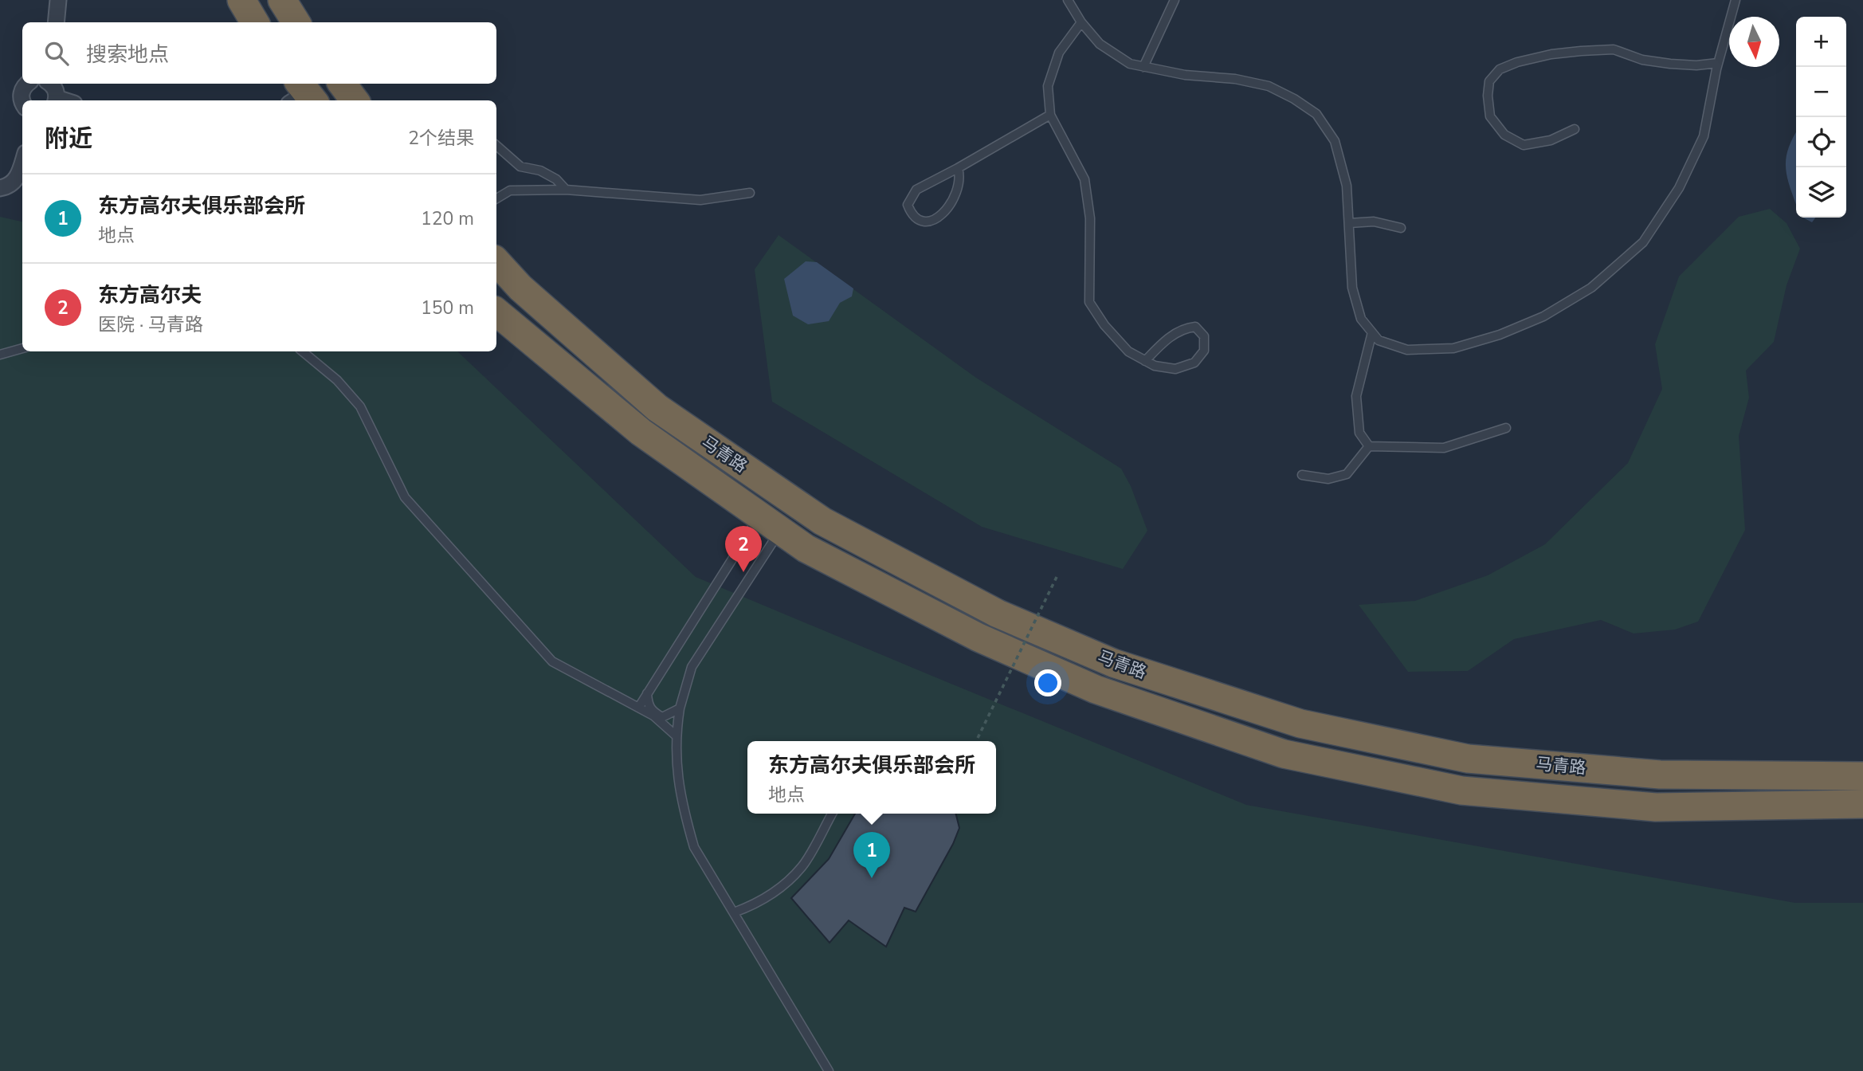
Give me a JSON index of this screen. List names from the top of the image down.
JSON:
{
  "streets": {
    "highway": ["马青路"]
  },
  "north": "bottom",
  "page": {
    "map_buttons": ["+", "−"],
    "search": "搜索地点",
    "heading": ["附近", "2个结果"],
    "list": [
      {
        "mark": "1",
        "name": "东方高尔夫俱乐部会所",
        "note": "地点",
        "value": "120 m"
      },
      {
        "mark": "2",
        "name": "东方高尔夫",
        "note": "医院 · 马青路",
        "value": "150 m"
      }
    ],
    "pins": ["2", "1"],
    "popup": ["东方高尔夫俱乐部会所", "地点"]
  }
}
